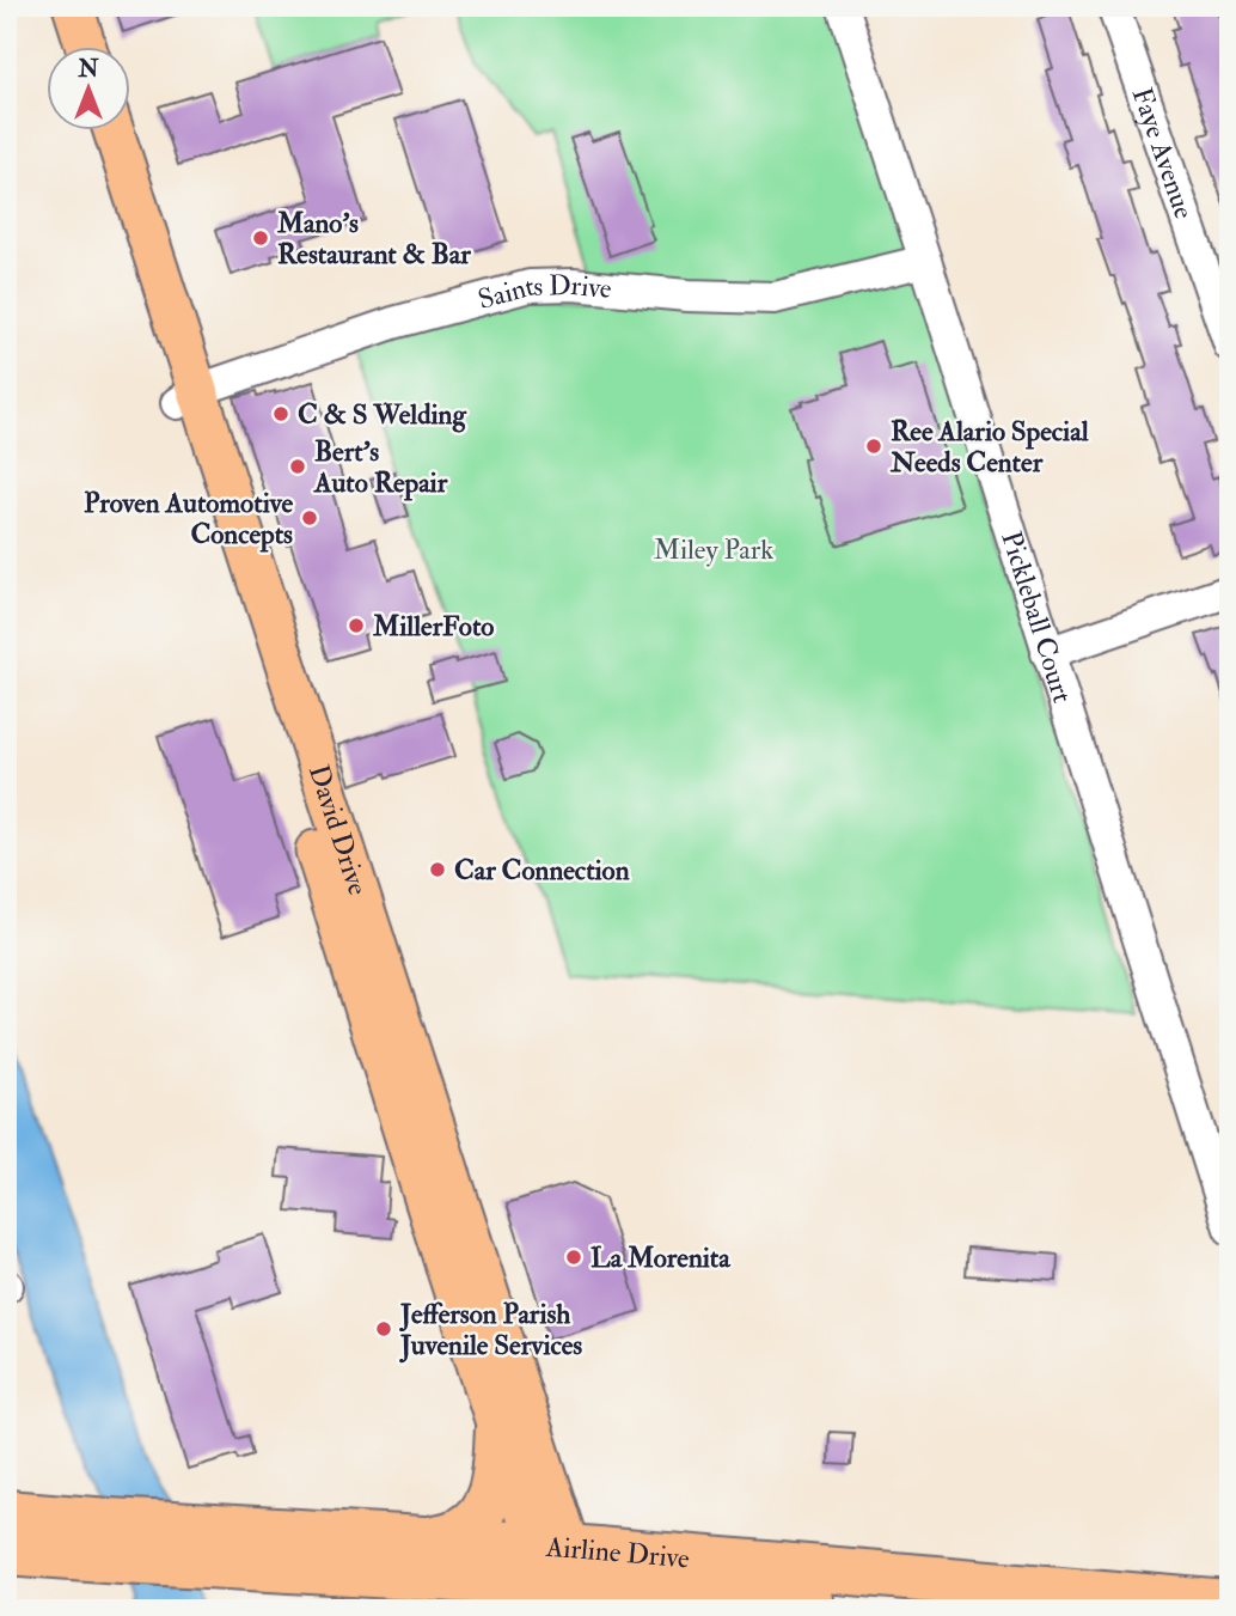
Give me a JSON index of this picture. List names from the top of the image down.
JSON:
{
  "streets": {
    "highway": ["Airline Drive"],
    "main road": ["David Drive"],
    "street": ["Faye Avenue", "Saints Drive", "Pickleball Court"]
  },
  "crossings": [
    ["Saints Drive", "Pickleball Court"],
    ["Saints Drive", "David Drive"],
    ["David Drive", "Airline Drive"]
  ],
  "parks": ["Miley Park"],
  "places": [
    "Mano's Restaurant & Bar",
    "C & S Welding",
    "Ree Alario Special Needs Center",
    "Bert's Auto Repair",
    "Proven Automotive Concepts",
    "MillerFoto",
    "Car Connection",
    "La Morenita",
    "Jefferson Parish Juvenile Services"
  ],
  "north": "top"
}
